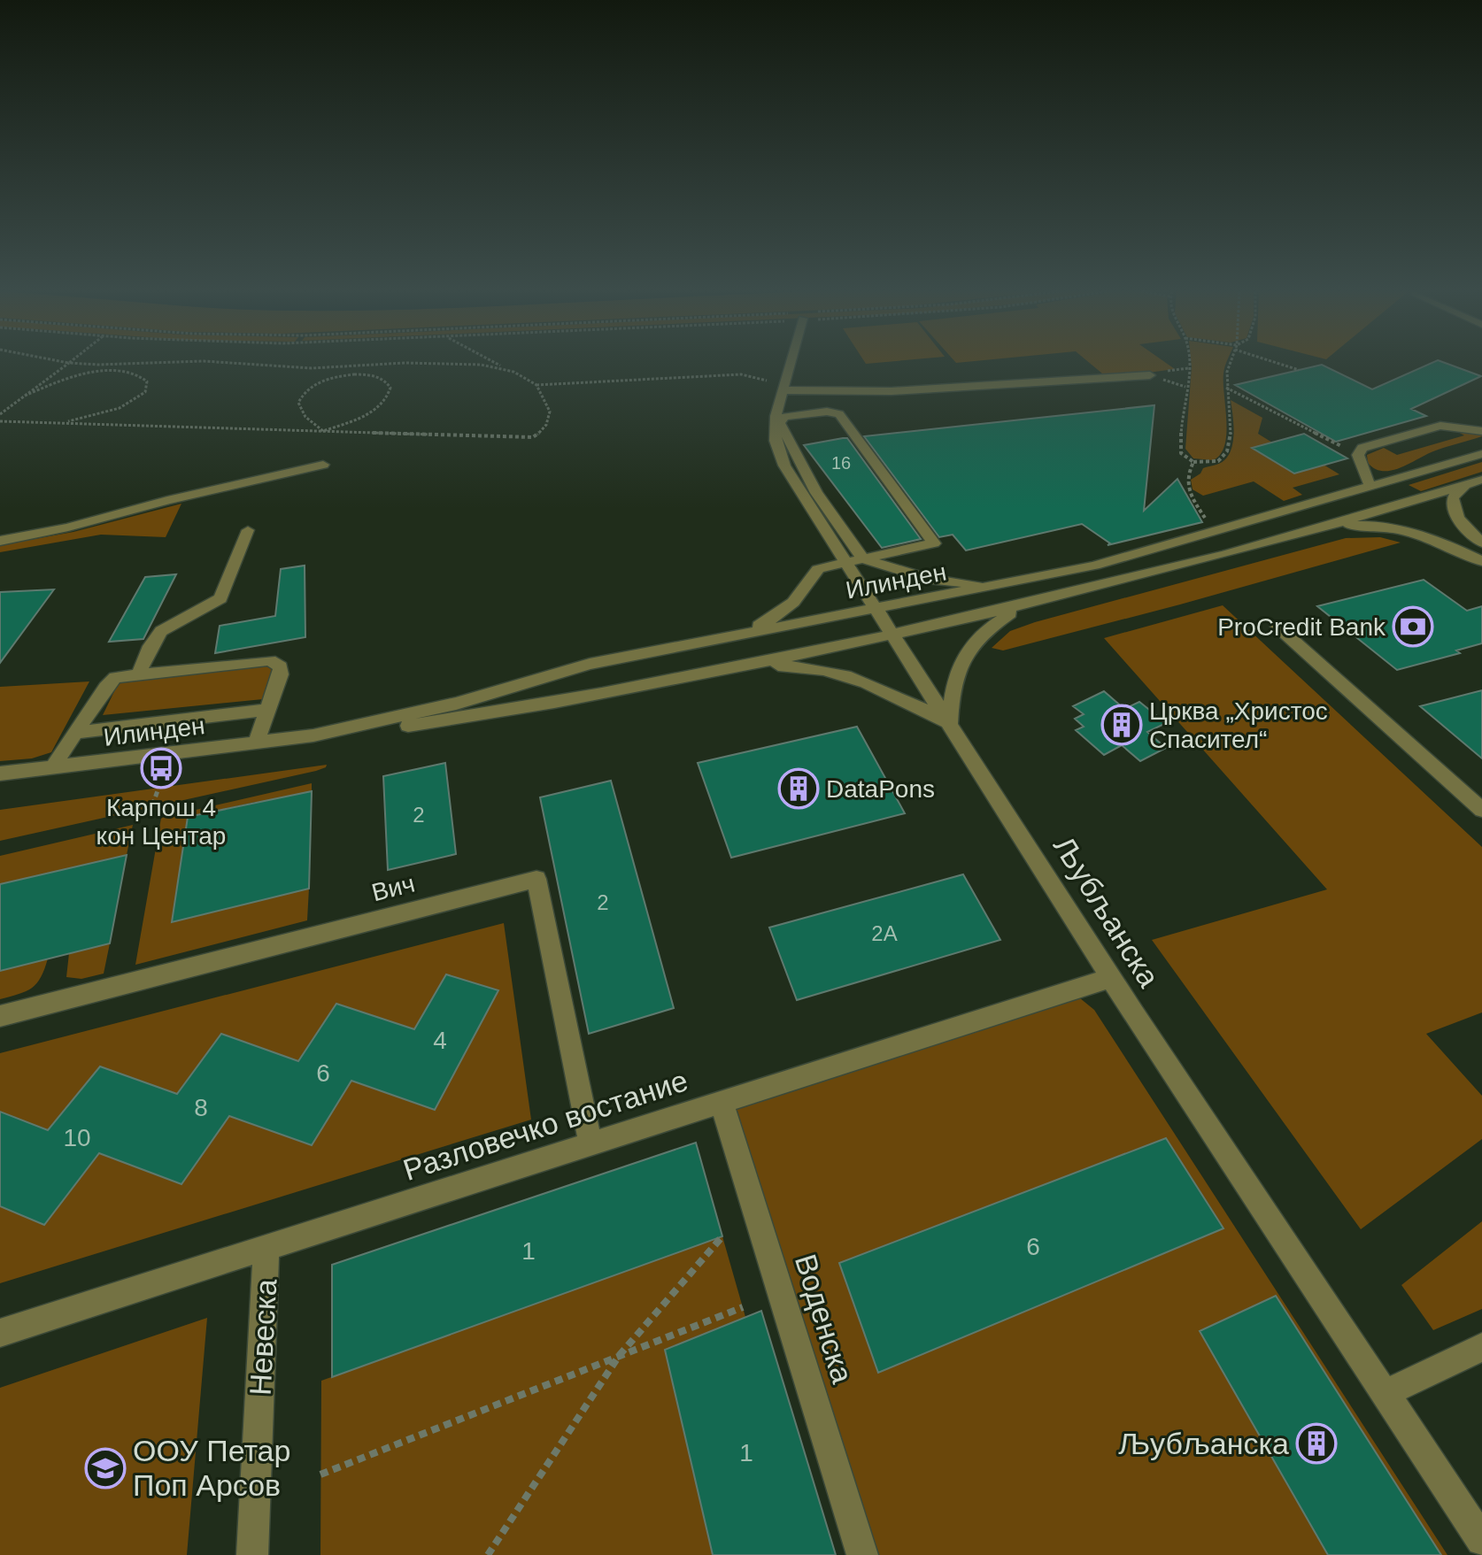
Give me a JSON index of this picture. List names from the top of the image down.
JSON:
{
  "streets": {
    "street": [
      "Илинден",
      "Вич",
      "Љубљанска",
      "Разловечко востание",
      "Воденска",
      "Невеска"
    ]
  },
  "crossings": [
    ["Илинден", "Љубљанска"],
    ["Вич", "Разловечко востание"],
    ["Љубљанска", "Разловечко востание"],
    ["Разловечко востание", "Воденска"],
    ["Разловечко востание", "Невеска"]
  ],
  "places": {
    "bank": ["ProCredit Bank"],
    "building": ["Црква „Христос Спасител“", "DataPons", "Љубљанска"],
    "bus stop": ["Карпош 4 кон Центар"],
    "school or university": ["ООУ Петар Поп Арсов"]
  },
  "house_numbers": [
    "16",
    "2",
    "2",
    "2А",
    "4",
    "6",
    "8",
    "10",
    "6",
    "1",
    "1"
  ]
}
